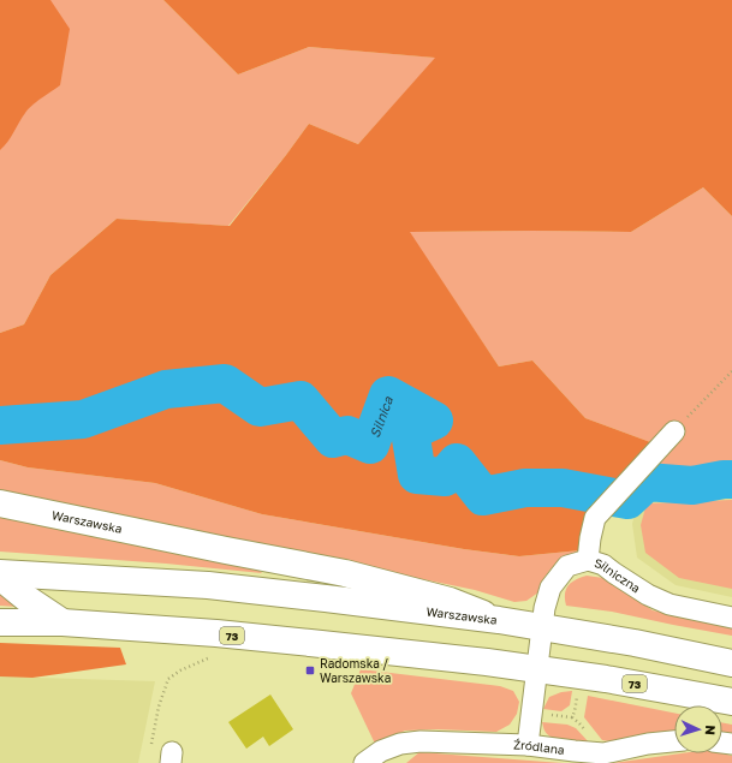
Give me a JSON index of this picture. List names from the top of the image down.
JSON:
{
  "streets": {
    "main road": ["Warszawska", "73"],
    "street": ["Silniczna", "Źródlana"]
  },
  "crossings": [
    ["Silniczna", "73"],
    ["Silniczna", "Źródlana"]
  ],
  "water": ["Silnica"],
  "places": {
    "transit": ["Radomska / Warszawska"]
  },
  "north": "right"
}
